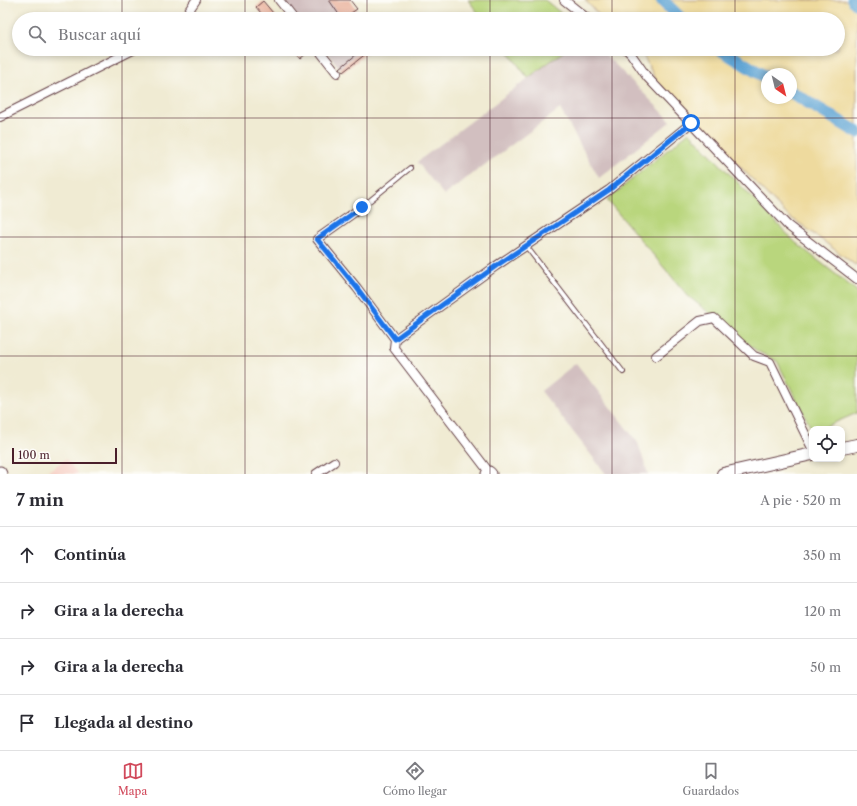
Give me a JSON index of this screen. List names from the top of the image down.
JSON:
{
  "scale_bar": "100 m",
  "north": "bottom right",
  "page": {
    "search": "Buscar aquí",
    "scale": "100 m",
    "heading": ["7 min", "A pie · 520 m"],
    "list": [
      ["Continúa", "350 m"],
      ["Gira a la derecha", "120 m"],
      ["Gira a la derecha", "50 m"],
      "Llegada al destino"
    ],
    "nav": ["Mapa", "Cómo llegar", "Guardados"]
  }
}
